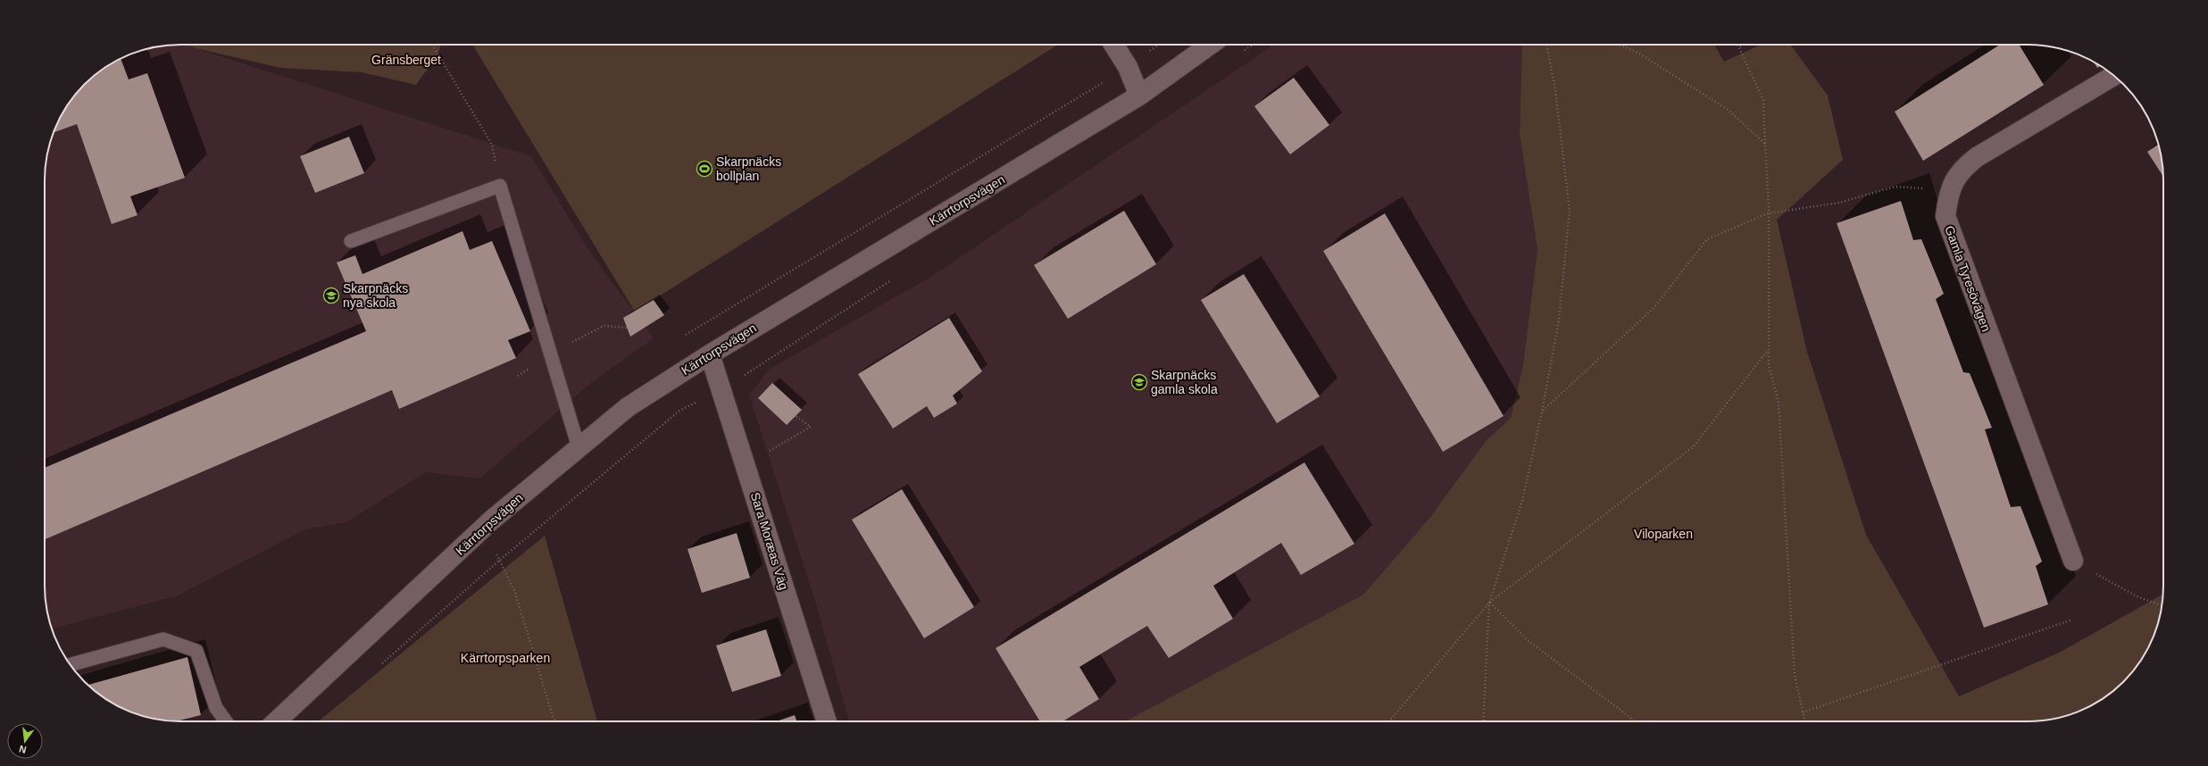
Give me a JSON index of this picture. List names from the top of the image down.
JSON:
{
  "streets": {
    "street": ["Kärrtorpsvägen", "Gamla Tyresövägen", "Sara Moræas Väg"]
  },
  "crossings": [
    ["Kärrtorpsvägen", "Sara Moræas Väg"]
  ],
  "parks": ["Gränsberget", "Viloparken", "Kärrtorpsparken"],
  "places": {
    "sports": ["Skarpnäcks bollplan"],
    "school or university": ["Skarpnäcks nya skola", "Skarpnäcks gamla skola"]
  },
  "north": "bottom"
}
